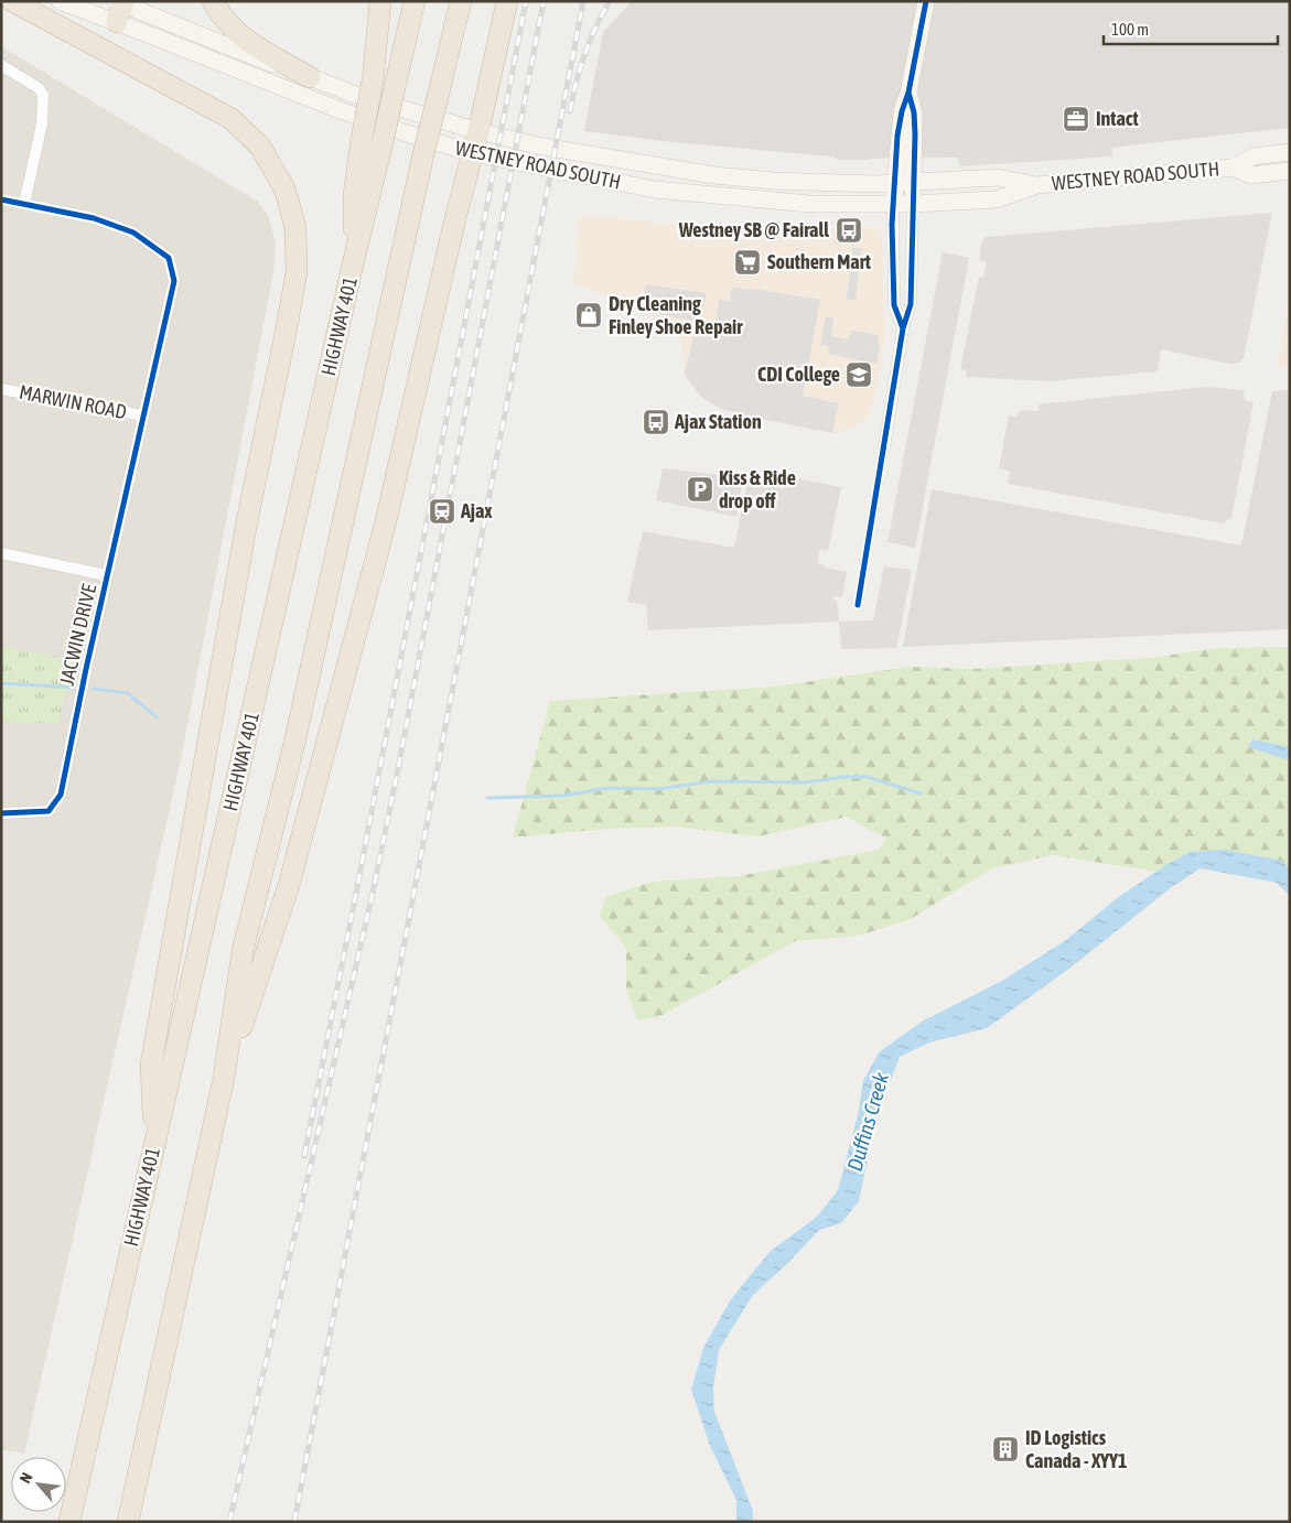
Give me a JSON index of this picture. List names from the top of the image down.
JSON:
{
  "streets": {
    "highway": ["HIGHWAY 401"],
    "main road": ["WESTNEY ROAD SOUTH"],
    "street": ["MARWIN ROAD", "JACWIN DRIVE"]
  },
  "crossings": [
    ["MARWIN ROAD", "JACWIN DRIVE"]
  ],
  "water": ["Duffins Creek"],
  "places": {
    "office": ["Intact"],
    "bus stop": ["Westney SB @ Fairall", "Ajax Station"],
    "supermarket": ["Southern Mart"],
    "shop": ["Dry Cleaning Finley Shoe Repair"],
    "school or university": ["CDI College"],
    "parking": ["Kiss & Ride drop off"],
    "station": ["Ajax"],
    "building": ["ID Logistics Canada - XYY1"]
  },
  "scale_bar": "100 m",
  "north": "top left"
}
